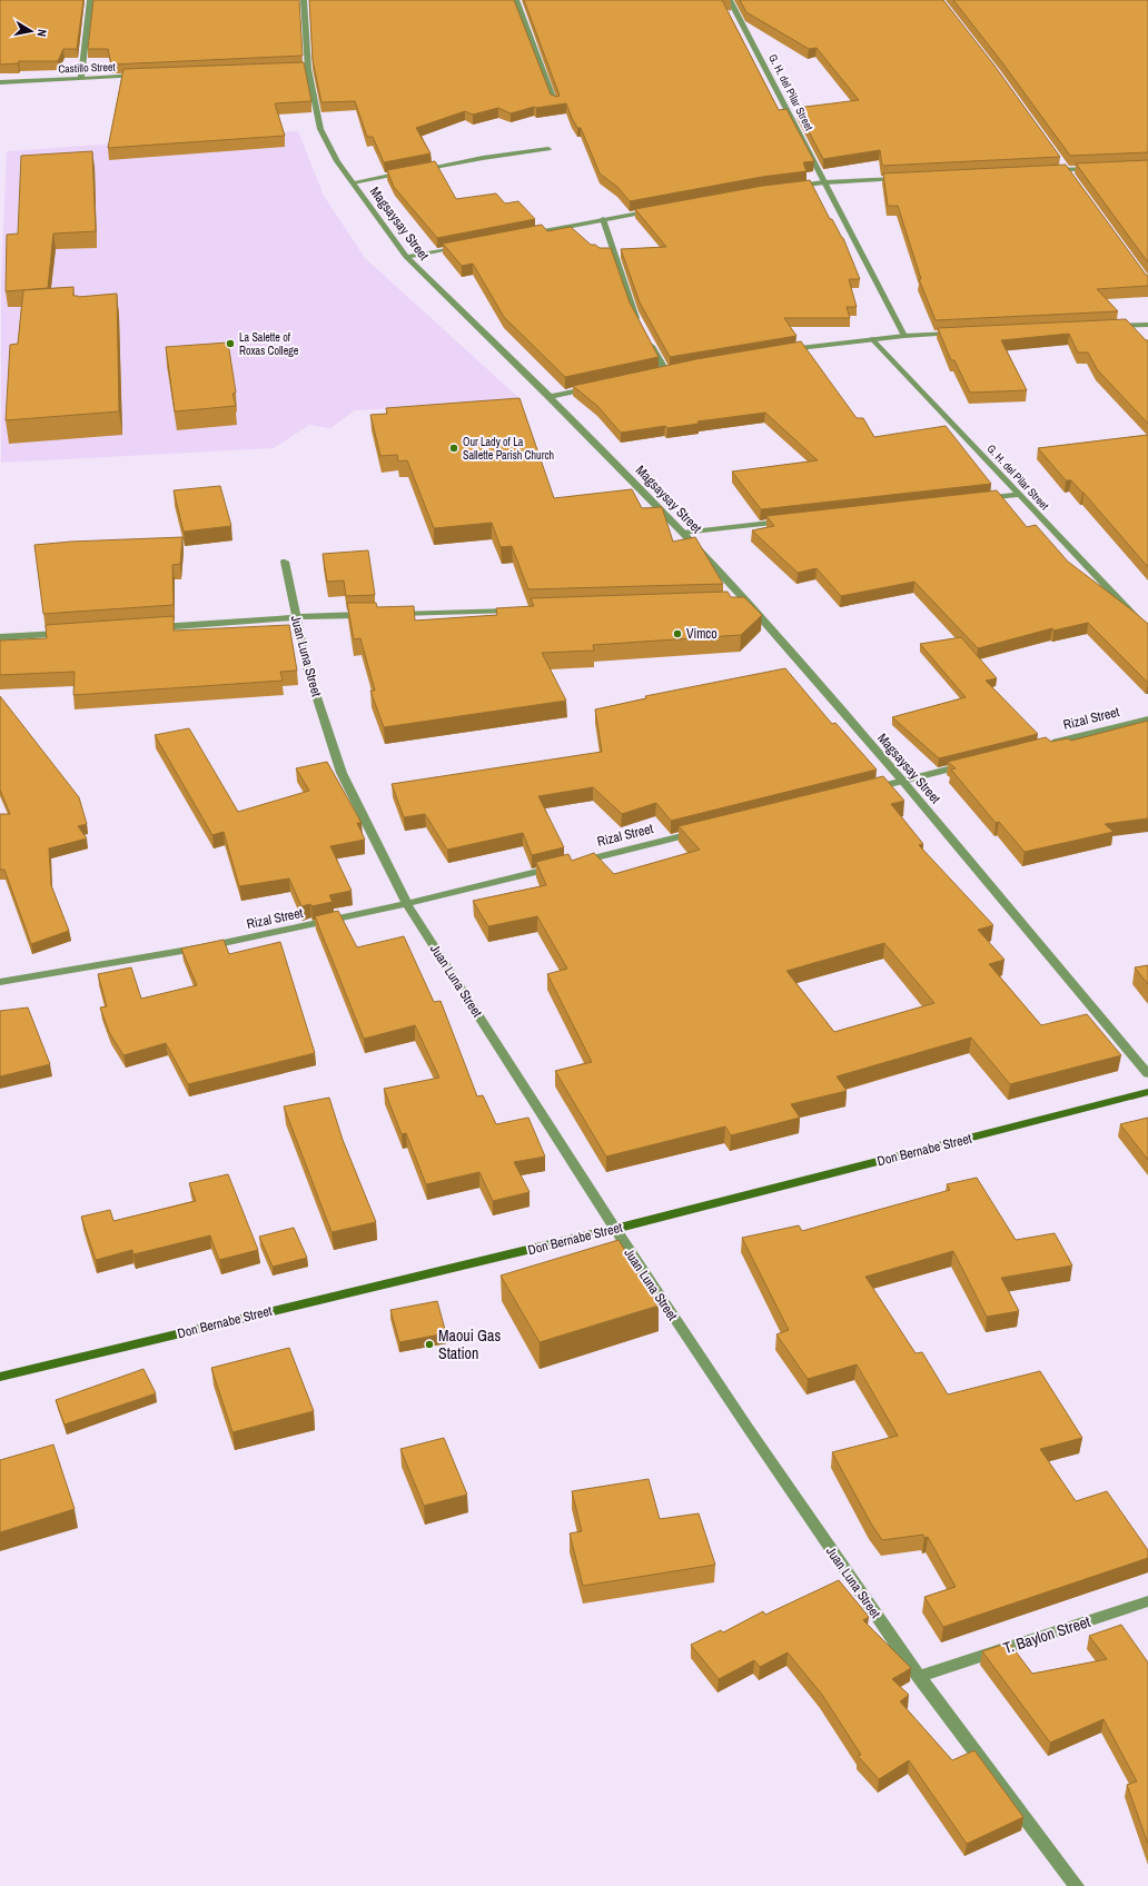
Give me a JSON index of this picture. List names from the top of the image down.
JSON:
{
  "streets": {
    "main road": ["Don Bernabe Street"],
    "street": [
      "Castillo Street",
      "G. H. del Pilar Street",
      "Magsaysay Street",
      "Juan Luna Street",
      "Rizal Street",
      "T. Baylon Street"
    ]
  },
  "crossings": [
    ["Juan Luna Street", "Rizal Street"],
    ["Juan Luna Street", "Don Bernabe Street"],
    ["Juan Luna Street", "T. Baylon Street"]
  ],
  "places": [
    "La Salette of Roxas College",
    "Our Lady of La Sallette Parish Church",
    "Vimco",
    "Maoui Gas Station"
  ],
  "north": "right"
}
